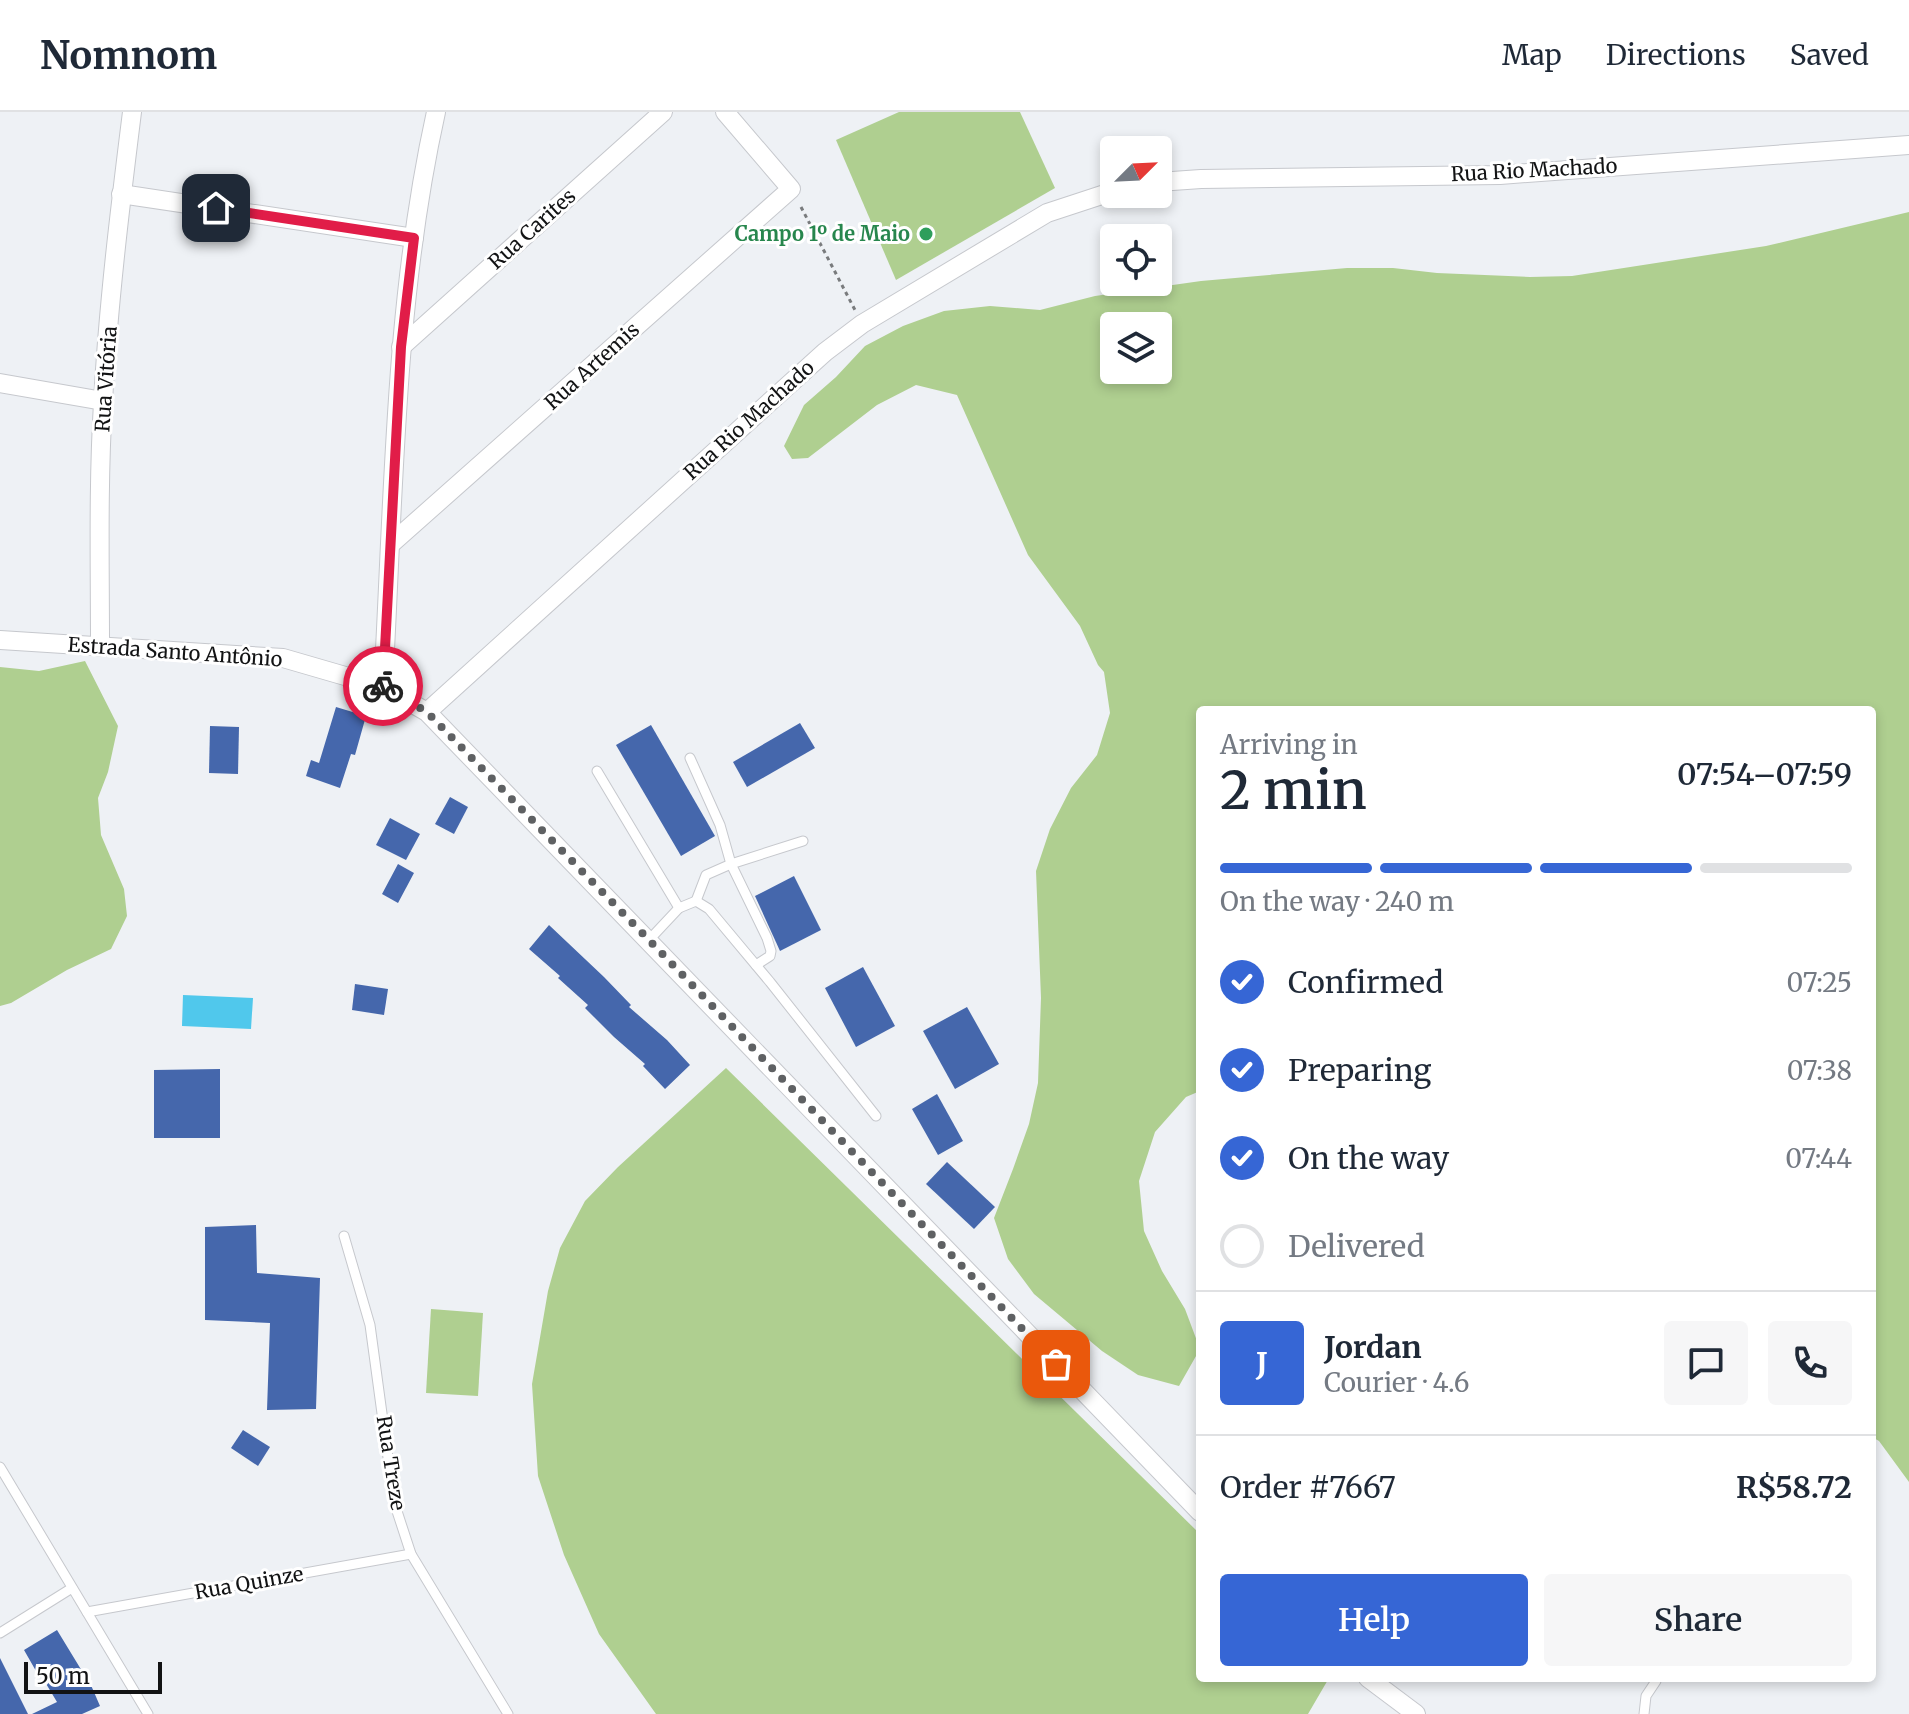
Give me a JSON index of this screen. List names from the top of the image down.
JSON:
{
  "streets": {
    "street": [
      "Rua Rio Machado",
      "Rua Carites",
      "Rua Artemis",
      "Rua Vitória",
      "Estrada Santo Antônio"
    ],
    "lane": ["Rua Treze", "Rua Quinze"]
  },
  "crossings": [
    ["Rua Rio Machado", "Estrada Santo Antônio"],
    ["Rua Vitória", "Estrada Santo Antônio"],
    ["Rua Treze", "Rua Quinze"]
  ],
  "places": ["Campo 1º de Maio"],
  "scale_bar": "50 m",
  "north": "top right",
  "page": {
    "header": "Nomnom",
    "nav": ["Map", "Directions", "Saved"],
    "heading": ["2 min", "Arriving in", "07:54–07:59"],
    "panel": [
      "Jordan",
      "Courier · 4.6",
      "Order #7667",
      "R$58.72"
    ],
    "bar": "On the way · 240 m",
    "list": [
      ["Confirmed", "07:25"],
      ["Preparing", "07:38"],
      ["On the way", "07:44"],
      "Delivered"
    ],
    "round": "J",
    "buttons": ["Help", "Share"],
    "scale": "50 m"
  }
}
